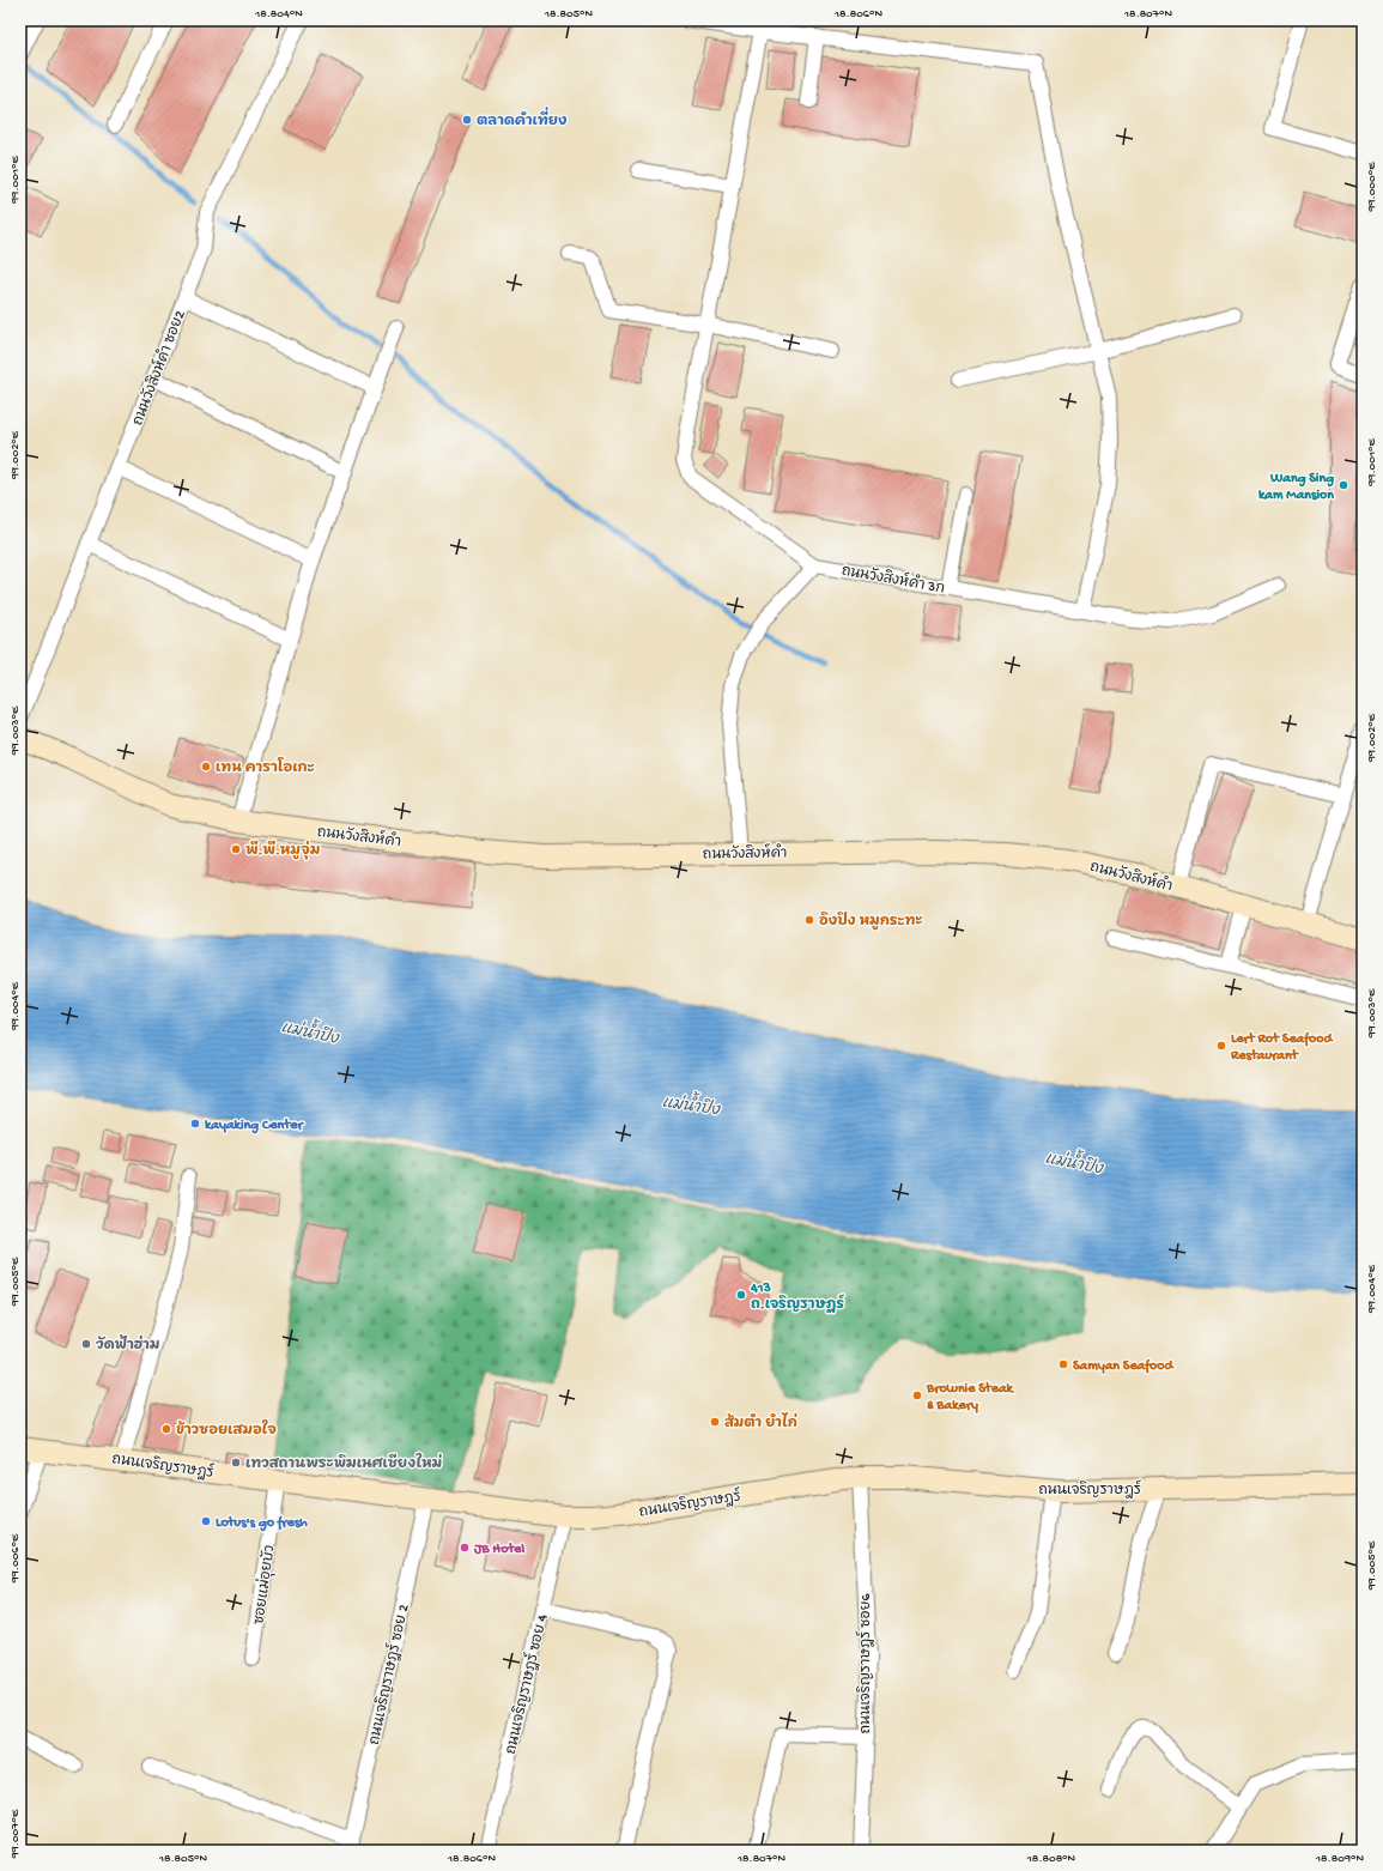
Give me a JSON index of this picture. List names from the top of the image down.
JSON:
{
  "streets": {
    "street": [
      "ถนนวังสิงห์คำ ซอย2",
      "ถนนวังสิงห์คำ 3ก",
      "ถนนวังสิงห์คำ",
      "ถนนเจริญราษฎร์",
      "ซอยแม่อุยบัว",
      "ถนนเจริญราษฎร์ ซอย6",
      "ถนนเจริญราษฎร์ ซอย 2",
      "ถนนเจริญราษฎร์ ซอย 4"
    ]
  },
  "crossings": [
    ["ถนนเจริญราษฎร์", "ซอยแม่อุยบัว"],
    ["ถนนเจริญราษฎร์", "ถนนเจริญราษฎร์ ซอย6"],
    ["ถนนเจริญราษฎร์", "ถนนเจริญราษฎร์ ซอย 2"],
    ["ถนนเจริญราษฎร์", "ถนนเจริญราษฎร์ ซอย 4"]
  ],
  "water": ["แม่น้ำปิง"],
  "places": [
    "ตลาดคำเที่ยง",
    "Wang Sing kam Mansion",
    "เทน คาราโอเกะ",
    "พี.พี.หมูจุ่ม",
    "อิงปิง หมูกระทะ",
    "Lert Rot Seafood Restaurant",
    "kayaking Center",
    "413 ถ.เจริญราษฏร์",
    "วัดฟ้าฮ่าม",
    "Samyan Seafood",
    "Brownie Steak & Bakery",
    "ส้มตำ ยำไก่",
    "ข้าวซอยเสมอใจ",
    "เทวสถานพระพิฆเนศเชียงใหม่",
    "Lotus's go fresh",
    "JB Hotel"
  ],
  "coordinates": [
    "18.804°N",
    "18.805°N",
    "18.806°N",
    "18.807°N",
    "99.001°E",
    "99.000°E",
    "99.002°E",
    "99.003°E",
    "99.004°E",
    "99.005°E",
    "99.006°E",
    "99.007°E",
    "18.808°N",
    "18.809°N"
  ]
}
